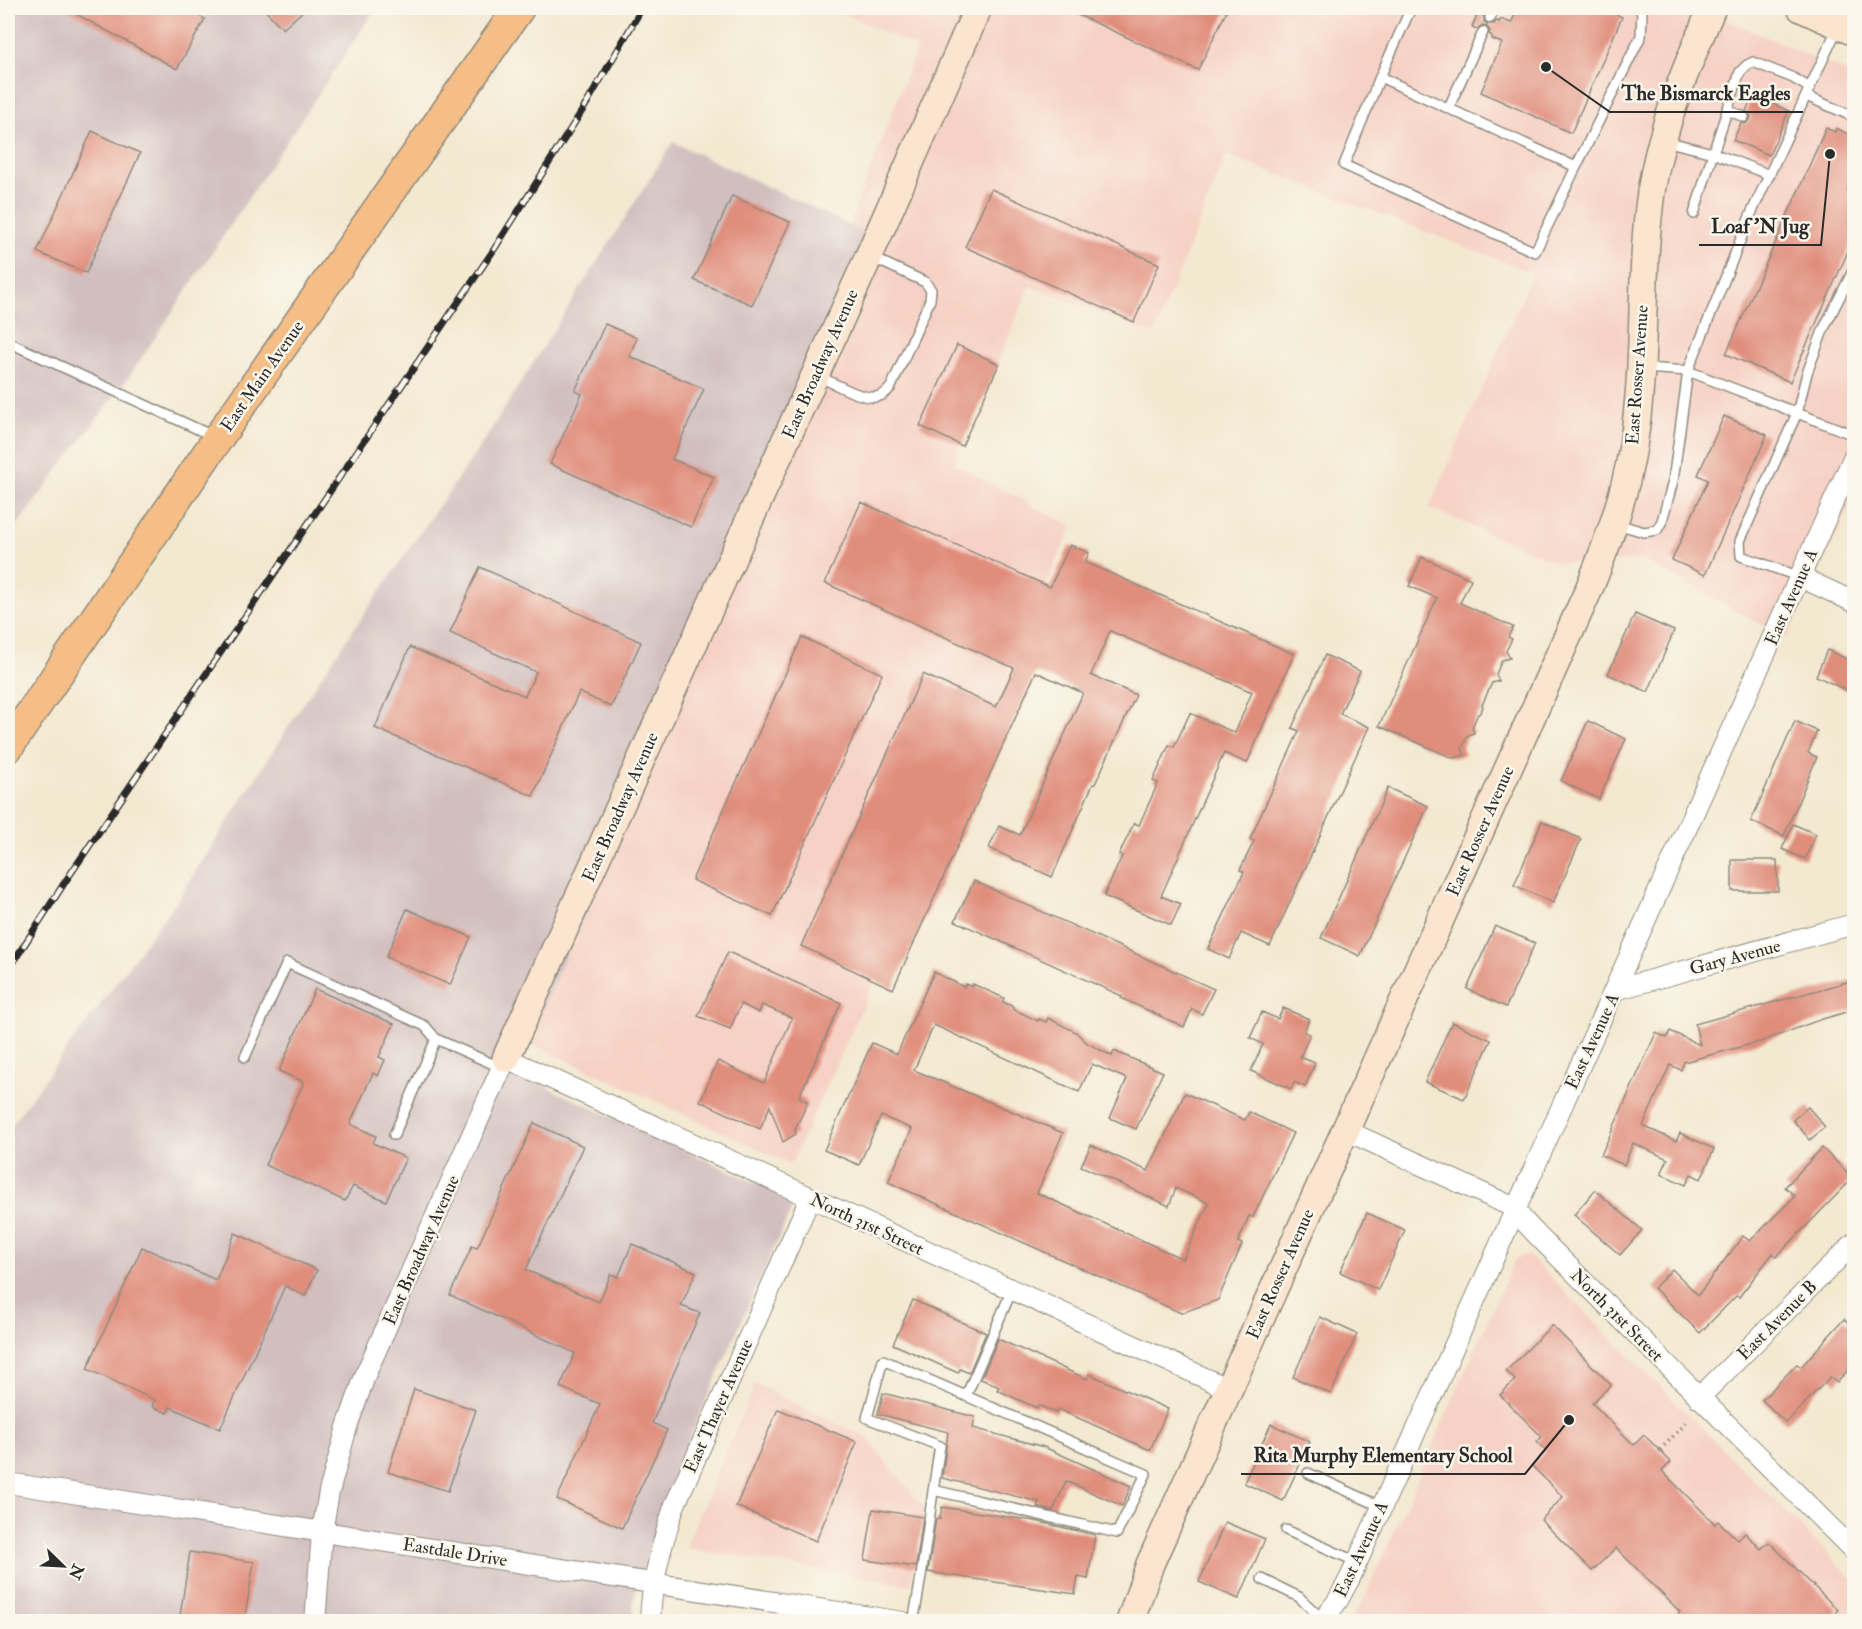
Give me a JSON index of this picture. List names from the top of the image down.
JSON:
{
  "streets": {
    "main road": ["East Main Avenue"],
    "street": [
      "East Broadway Avenue",
      "East Rosser Avenue",
      "East Avenue A",
      "Gary Avenue",
      "North 31st Street",
      "East Avenue B",
      "East Thayer Avenue",
      "Eastdale Drive"
    ]
  },
  "crossings": [
    ["East Broadway Avenue", "North 31st Street"],
    ["East Broadway Avenue", "Eastdale Drive"],
    ["East Rosser Avenue", "North 31st Street"],
    ["East Avenue A", "Gary Avenue"],
    ["East Avenue A", "North 31st Street"],
    ["North 31st Street", "East Avenue B"],
    ["North 31st Street", "East Thayer Avenue"],
    ["East Thayer Avenue", "Eastdale Drive"]
  ],
  "places": ["The Bismarck Eagles", "Loaf 'N Jug", "Rita Murphy Elementary School"],
  "north": "bottom right"
}
